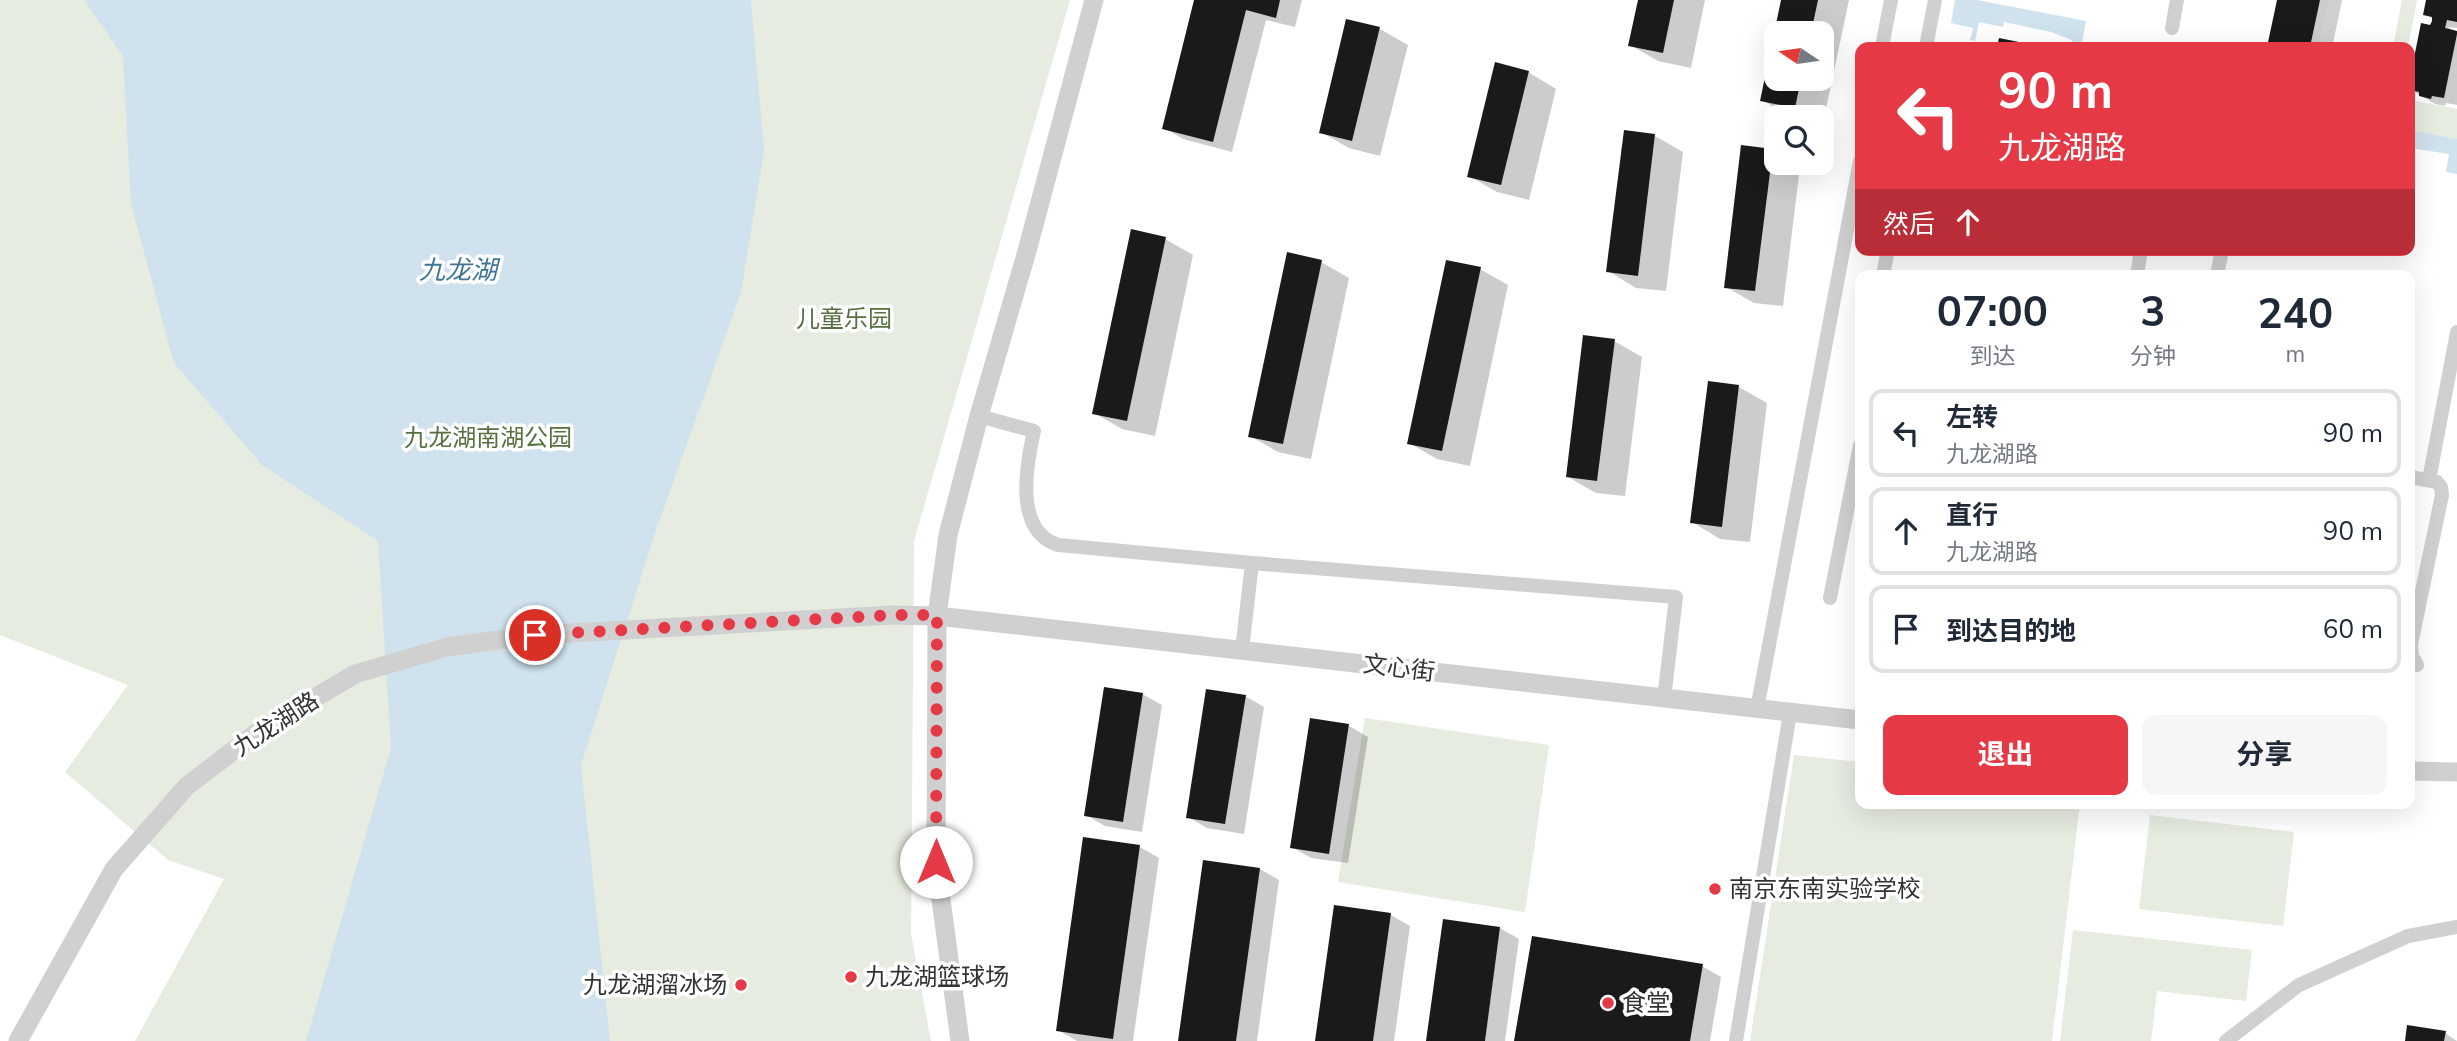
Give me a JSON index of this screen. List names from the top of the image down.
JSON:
{
  "streets": {
    "street": ["文心街", "九龙湖路"]
  },
  "crossings": [
    ["文心街", "九龙湖路"]
  ],
  "water": ["九龙湖"],
  "parks": ["儿童乐园", "九龙湖南湖公园"],
  "places": [
    "南京东南实验学校",
    "九龙湖篮球场",
    "九龙湖溜冰场",
    "食堂"
  ],
  "north": "left",
  "page": {
    "turn": ["90 m", "九龙湖路"],
    "then": "然后",
    "eta": [
      "07:00",
      "到达",
      "3",
      "分钟",
      "240",
      "m"
    ],
    "list": [
      {
        "name": "左转",
        "note": "九龙湖路",
        "value": "90 m"
      },
      {
        "name": "直行",
        "note": "九龙湖路",
        "value": "90 m"
      },
      {
        "name": "到达目的地",
        "value": "60 m"
      }
    ],
    "buttons": ["退出", "分享"]
  }
}
